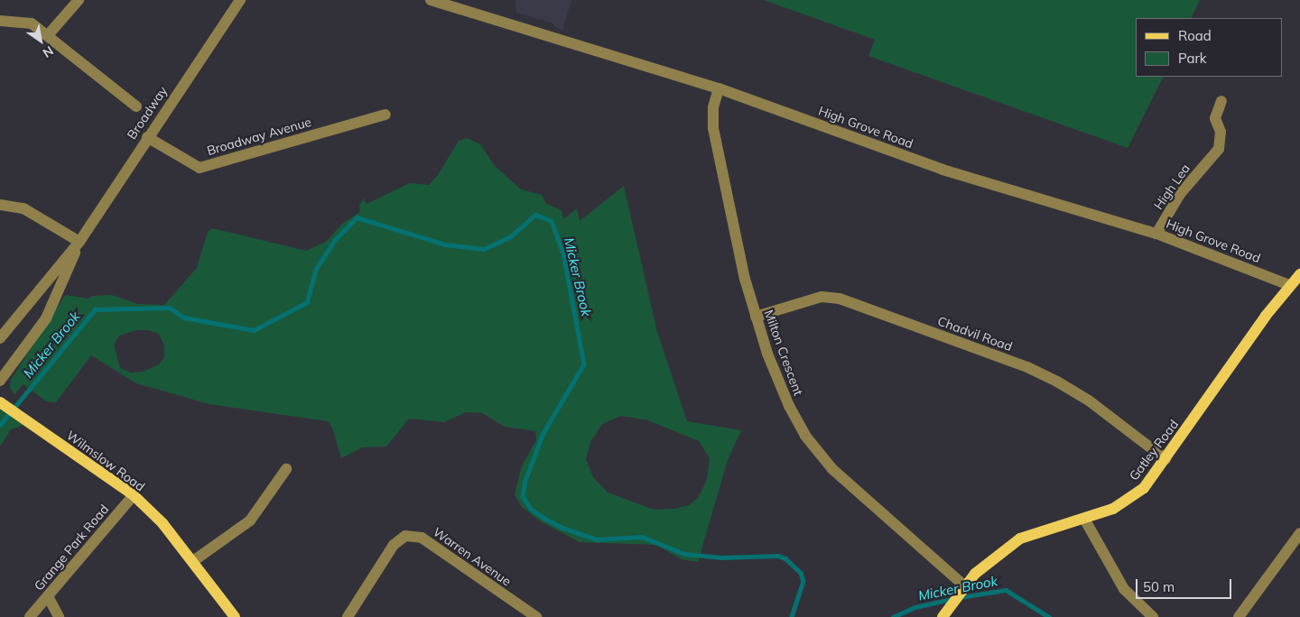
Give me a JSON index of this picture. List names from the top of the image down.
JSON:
{
  "streets": {
    "main road": ["Gatley Road", "Wilmslow Road"],
    "street": [
      "Broadway",
      "High Grove Road",
      "Broadway Avenue",
      "High Lea",
      "Chadvil Road",
      "Milton Crescent",
      "Grange Park Road",
      "Warren Avenue"
    ]
  },
  "crossings": [
    ["Broadway", "Broadway Avenue"],
    ["High Grove Road", "High Lea"],
    ["High Grove Road", "Milton Crescent"],
    ["High Grove Road", "Gatley Road"],
    ["Chadvil Road", "Milton Crescent"],
    ["Chadvil Road", "Gatley Road"],
    ["Milton Crescent", "Gatley Road"],
    ["Wilmslow Road", "Grange Park Road"]
  ],
  "water": ["Micker Brook"],
  "legend": ["Road", "Park"],
  "scale_bar": "50 m",
  "north": "bottom right"
}
